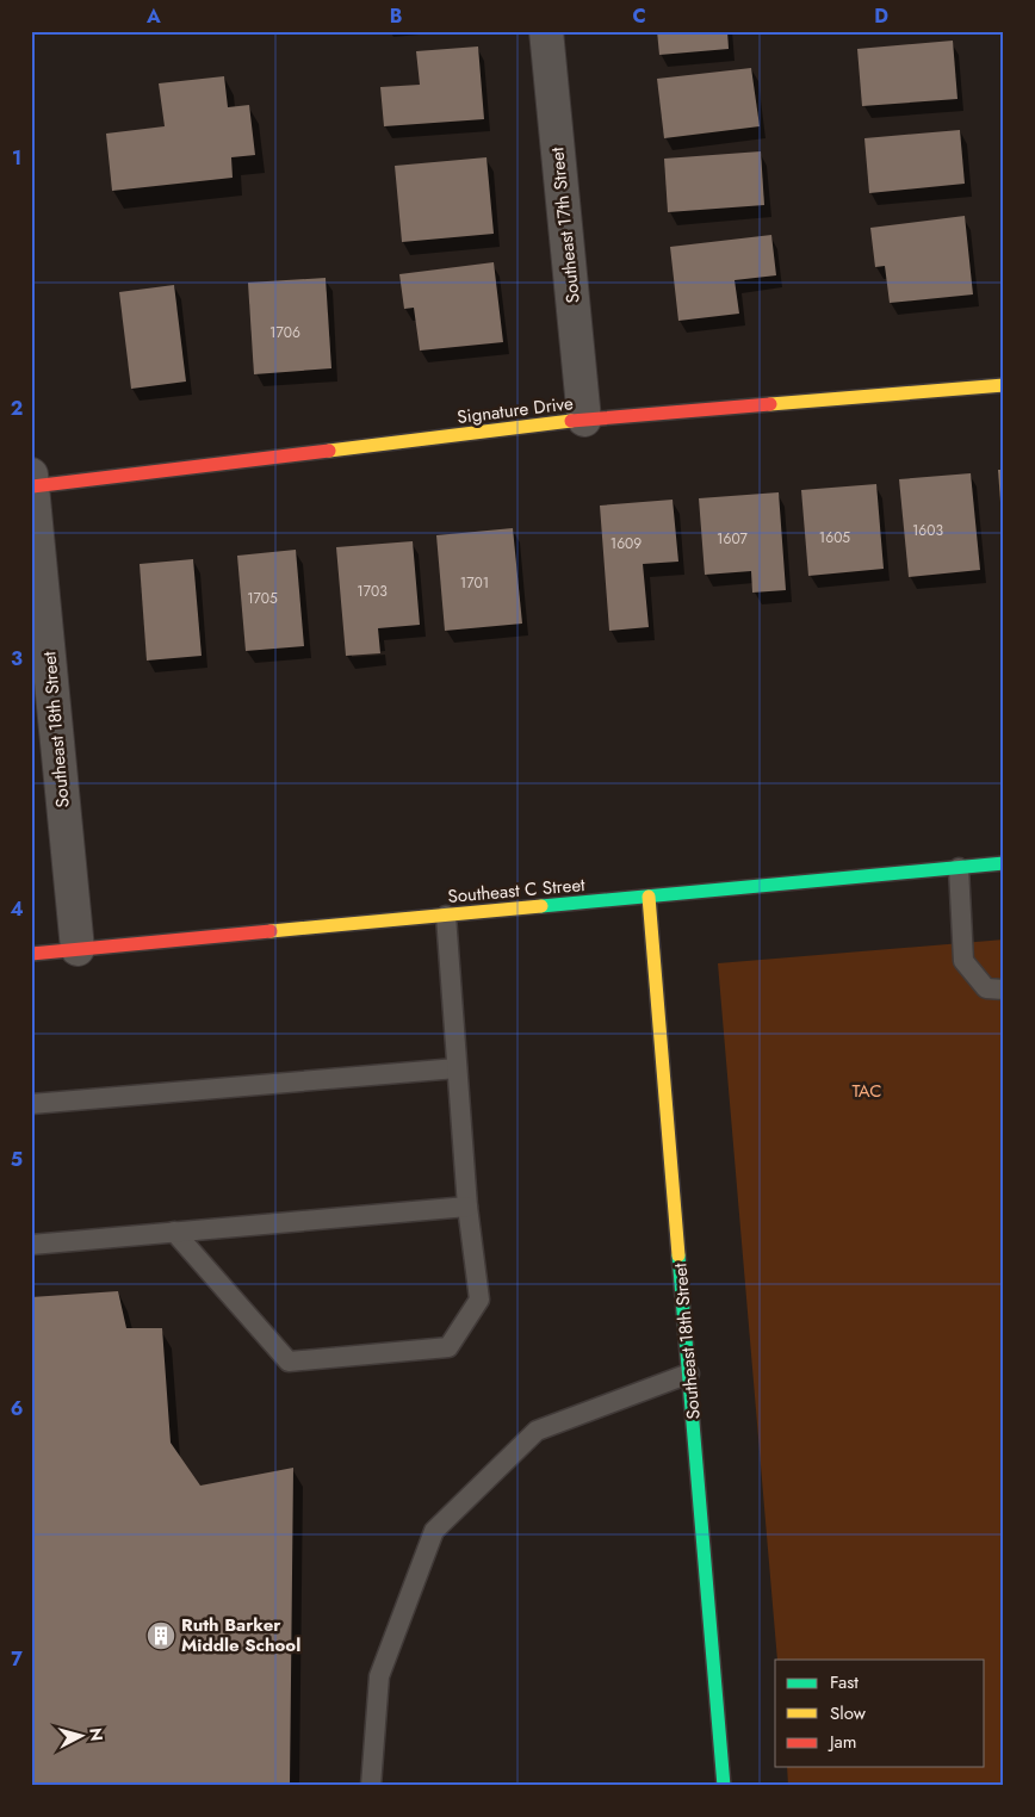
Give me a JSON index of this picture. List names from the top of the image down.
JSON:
{
  "streets": {
    "street": [
      "Southeast 17th Street",
      "Signature Drive",
      "Southeast 18th Street",
      "Southeast C Street"
    ]
  },
  "crossings": [
    ["Southeast 17th Street", "Signature Drive"],
    ["Signature Drive", "Southeast 18th Street"],
    ["Southeast 18th Street", "Southeast C Street"]
  ],
  "parks": ["TAC"],
  "places": {
    "building": ["Ruth Barker Middle School"]
  },
  "house_numbers": [
    "1706",
    "1603",
    "1605",
    "1607",
    "1609",
    "1701",
    "1703",
    "1705"
  ],
  "legend": ["Fast", "Slow", "Jam"],
  "north": "right",
  "grid": {
    "columns": [
      "A",
      "B",
      "C",
      "D"
    ],
    "rows": [
      "1",
      "2",
      "3",
      "4",
      "5",
      "6",
      "7"
    ]
  }
}
